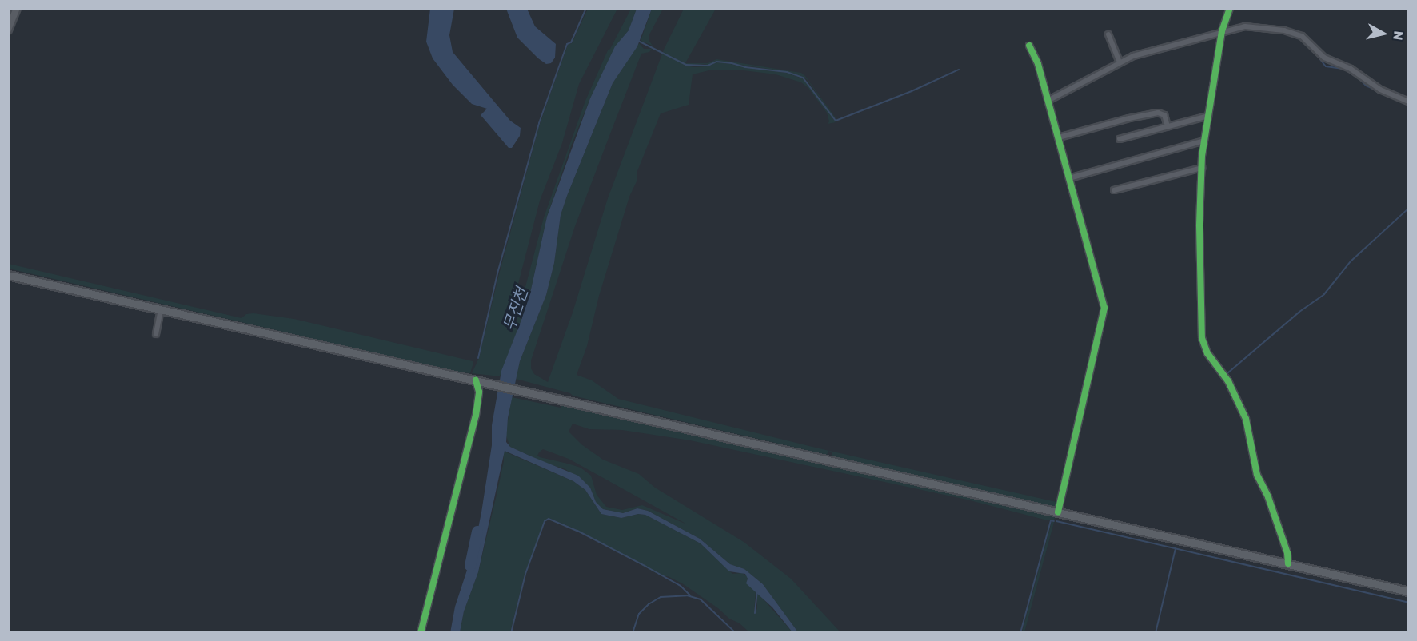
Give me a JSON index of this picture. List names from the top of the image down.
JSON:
{
  "water": ["무진천"],
  "north": "right"
}
